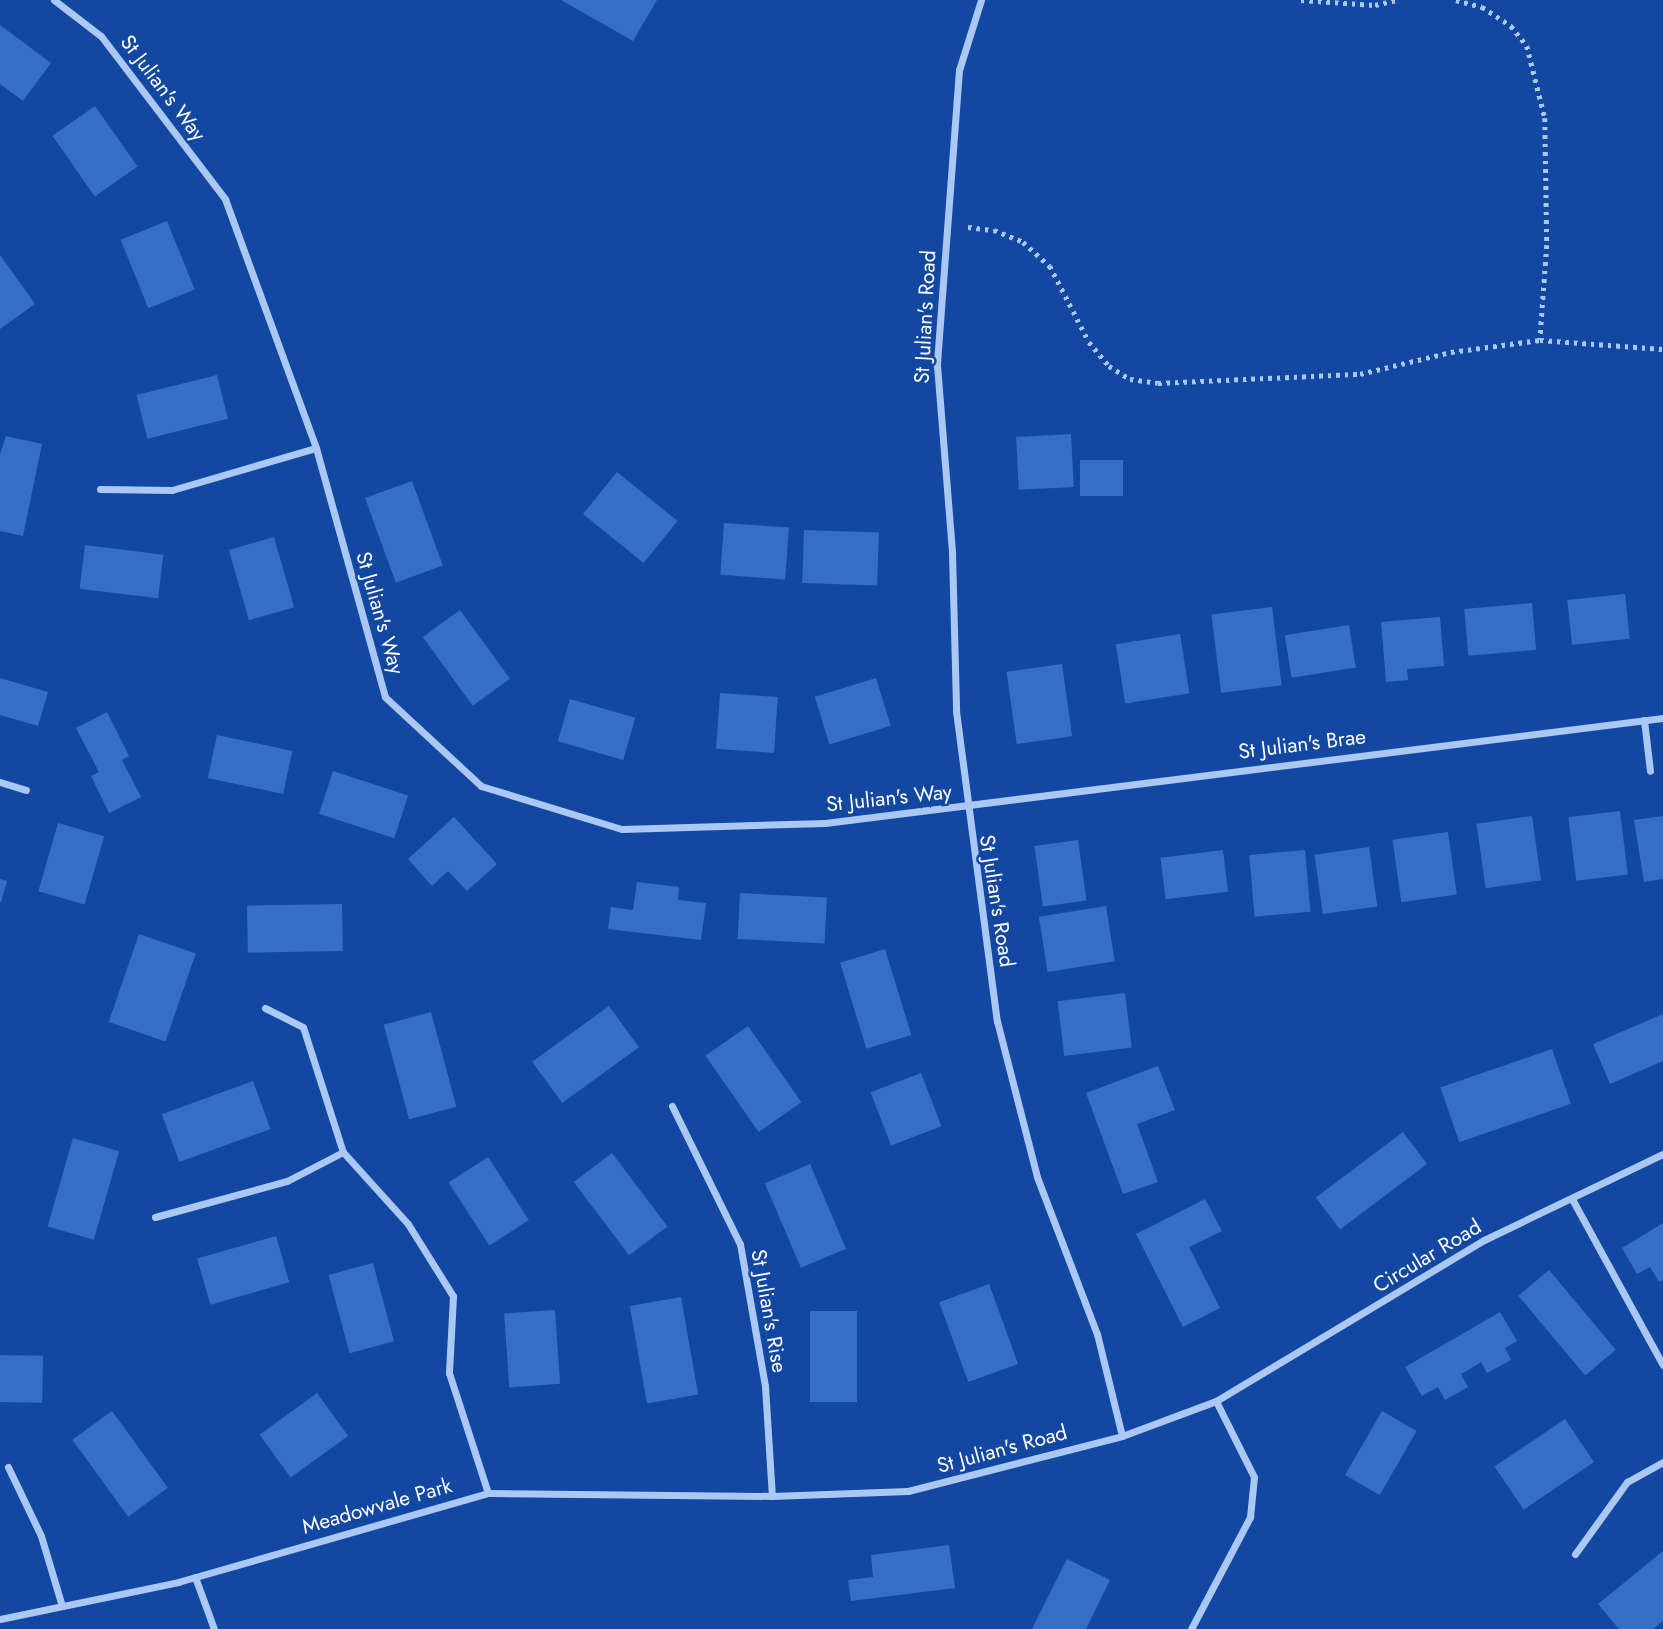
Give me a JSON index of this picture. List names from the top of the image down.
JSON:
{
  "streets": {
    "street": [
      "St Julian's Way",
      "St Julian's Road",
      "St Julian's Brae",
      "Circular Road",
      "St Julian's Rise",
      "Meadowvale Park"
    ]
  },
  "crossings": [
    ["St Julian's Way", "St Julian's Road"],
    ["St Julian's Way", "St Julian's Brae"],
    ["St Julian's Road", "St Julian's Brae"],
    ["St Julian's Road", "Circular Road"],
    ["St Julian's Road", "St Julian's Rise"],
    ["St Julian's Road", "Meadowvale Park"],
    ["St Julian's Rise", "Meadowvale Park"]
  ]
}
